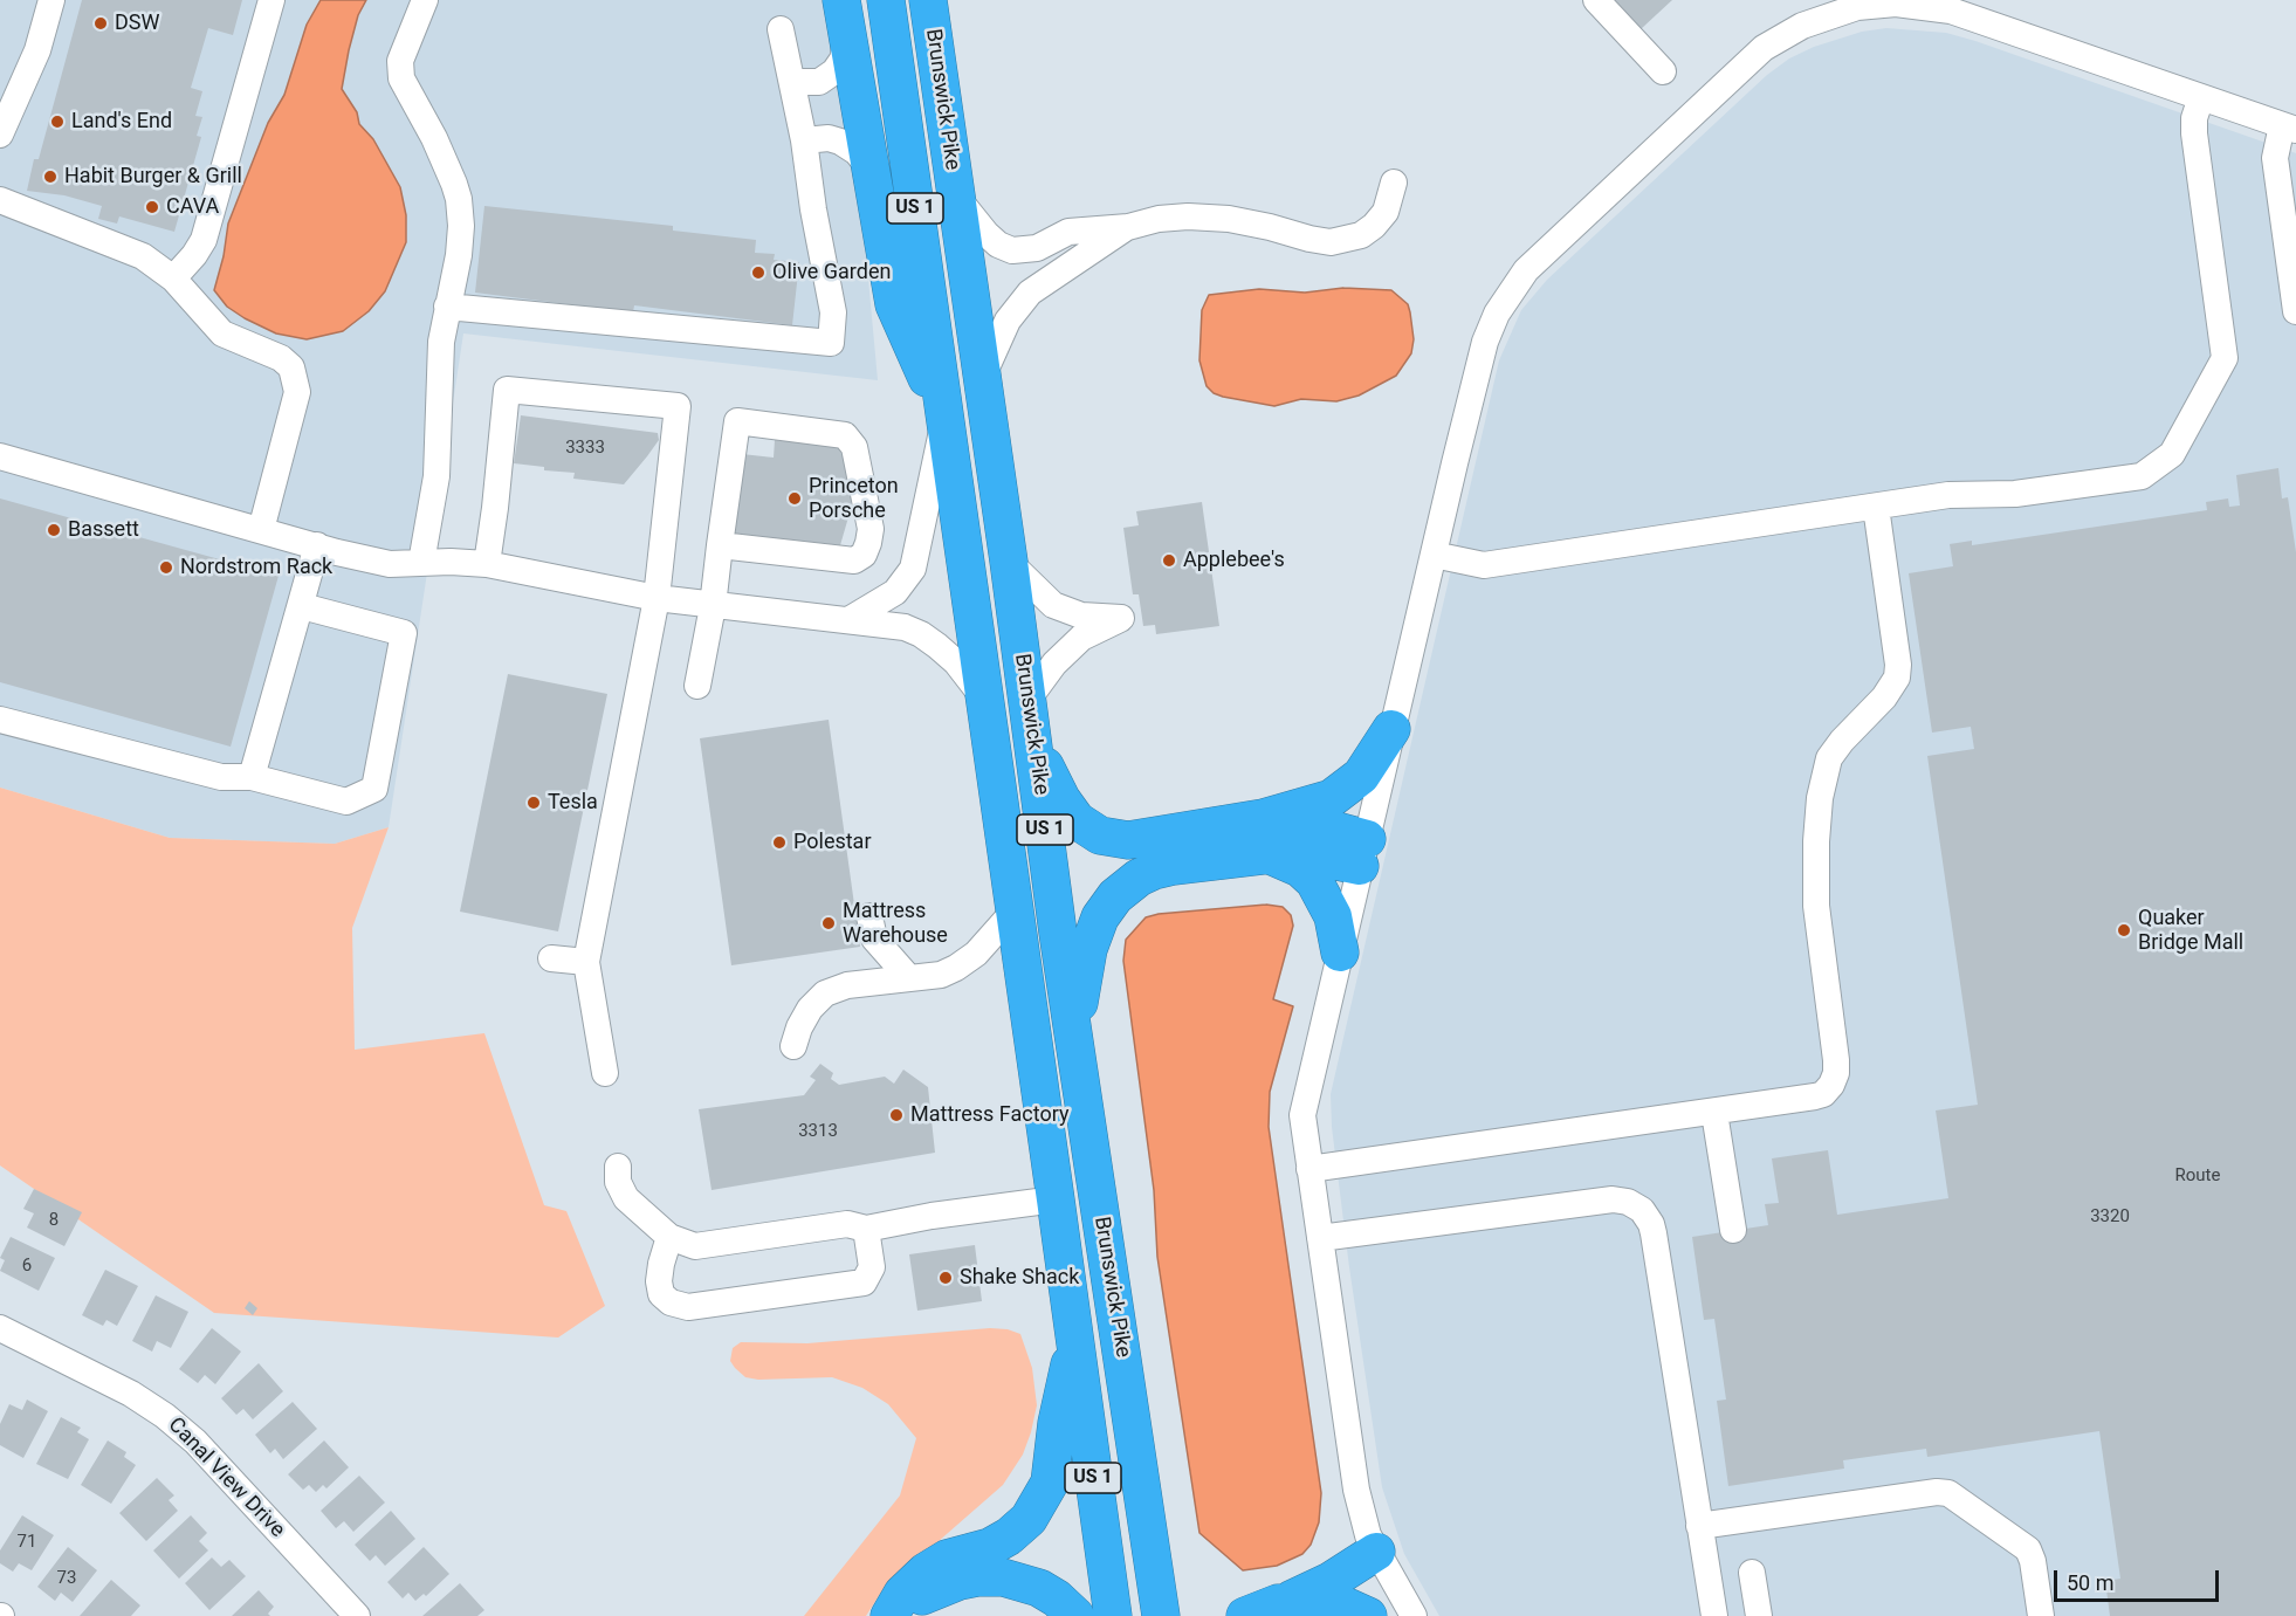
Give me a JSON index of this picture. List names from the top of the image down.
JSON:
{
  "streets": {
    "highway": ["Brunswick Pike", "US 1"],
    "street": ["Canal View Drive"]
  },
  "places": [
    "DSW",
    "Land's End",
    "Habit Burger & Grill",
    "CAVA",
    "Olive Garden",
    "Princeton Porsche",
    "Bassett",
    "Applebee's",
    "Nordstrom Rack",
    "Tesla",
    "Polestar",
    "Mattress Warehouse",
    "Quaker Bridge Mall",
    "Mattress Factory",
    "Shake Shack"
  ],
  "house_numbers": [
    "3333",
    "3313",
    "Route",
    "3320",
    "8",
    "6",
    "71",
    "73"
  ],
  "scale_bar": "50 m"
}
